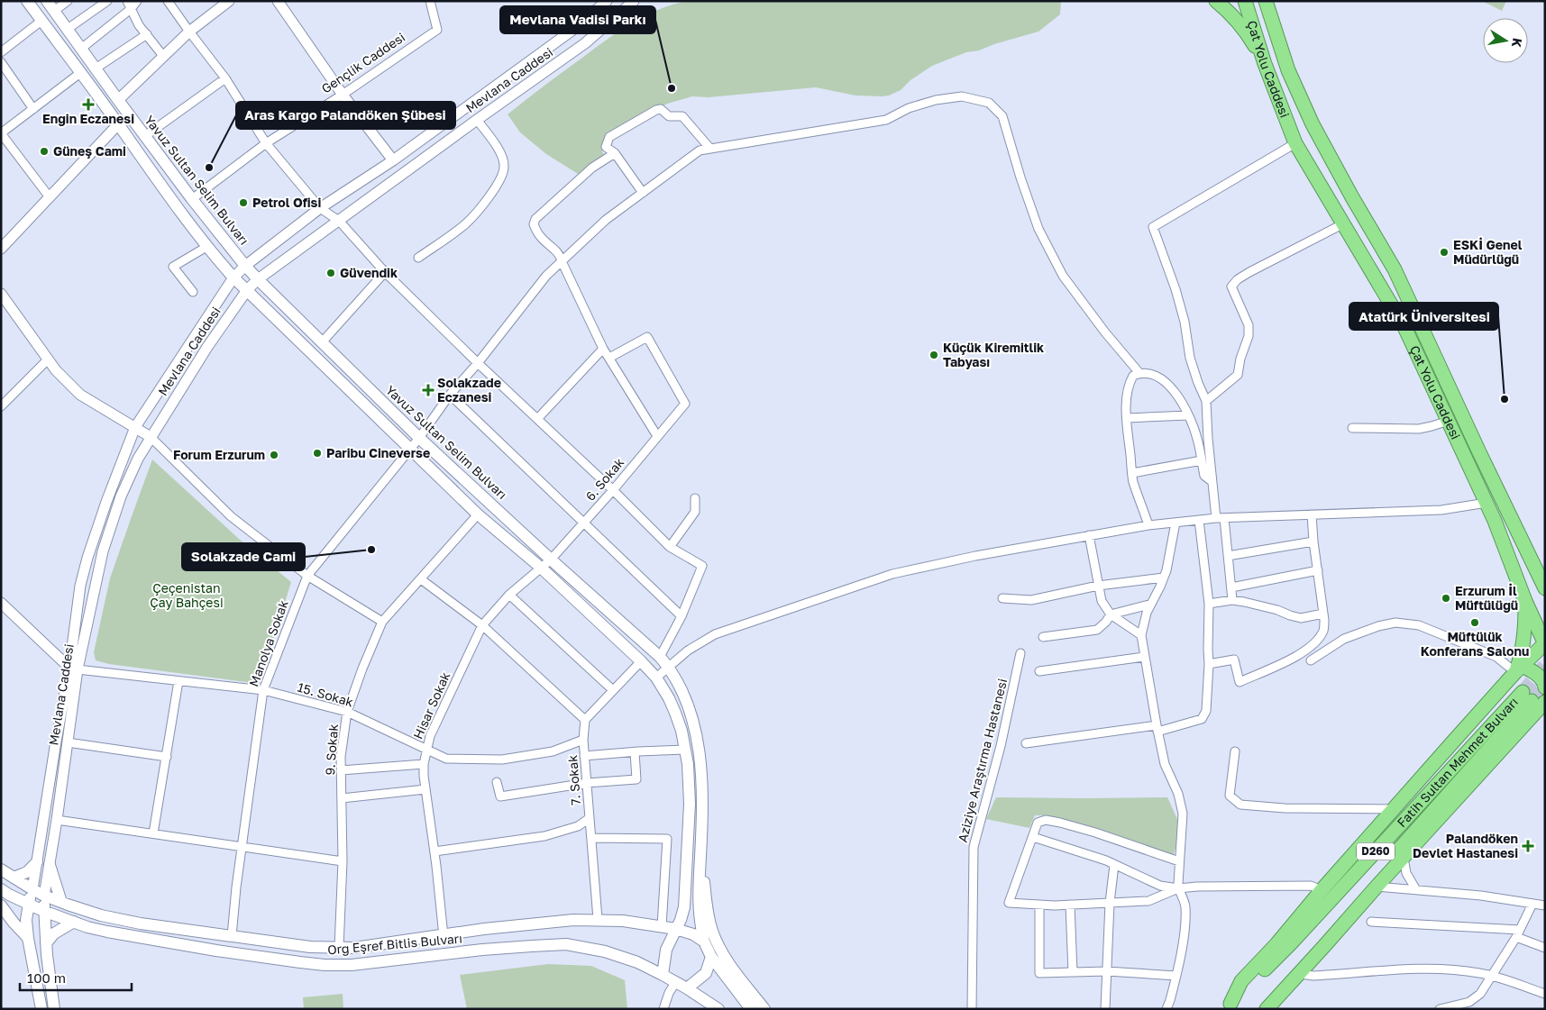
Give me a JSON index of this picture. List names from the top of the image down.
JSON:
{
  "streets": {
    "highway": ["Çat Yolu Caddesi", "Fatih Sultan Mehmet Bulvarı", "D260"],
    "main road": ["Yavuz Sultan Selim Bulvarı", "Org Eşref Bitlis Bulvarı"],
    "street": [
      "Gençlik Caddesi",
      "Mevlana Caddesi",
      "6. Sokak",
      "Manolya Sokak",
      "15. Sokak",
      "Hisar Sokak",
      "9. Sokak",
      "Aziziye Araştırma Hastanesi",
      "7. Sokak"
    ]
  },
  "crossings": [
    ["Gençlik Caddesi", "Yavuz Sultan Selim Bulvarı"],
    ["Mevlana Caddesi", "Yavuz Sultan Selim Bulvarı"],
    ["Mevlana Caddesi", "15. Sokak"],
    ["Yavuz Sultan Selim Bulvarı", "6. Sokak"],
    ["Yavuz Sultan Selim Bulvarı", "Manolya Sokak"],
    ["Yavuz Sultan Selim Bulvarı", "Org Eşref Bitlis Bulvarı"],
    ["6. Sokak", "Hisar Sokak"],
    ["Manolya Sokak", "15. Sokak"],
    ["15. Sokak", "Hisar Sokak"],
    ["15. Sokak", "9. Sokak"],
    ["15. Sokak", "7. Sokak"]
  ],
  "parks": ["Çeçenistan Çay Bahçesi"],
  "places": {
    "other": [
      "Mevlana Vadisi Parkı",
      "Güneş Cami",
      "Aras Kargo Palandöken Şübesi",
      "Petrol Ofisi",
      "ESKİ Genel Müdürlüğü",
      "Güvendik",
      "Küçük Kiremitlik Tabyası",
      "Atatürk Üniversitesi",
      "Paribu Cineverse",
      "Forum Erzurum",
      "Solakzade Cami",
      "Erzurum İl Müftülüğü",
      "Müftülük Konferans Salonu"
    ],
    "health": ["Engin Eczanesi", "Solakzade Eczanesi", "Palandöken Devlet Hastanesi"]
  },
  "scale_bar": "100 m",
  "north": "right"
}
